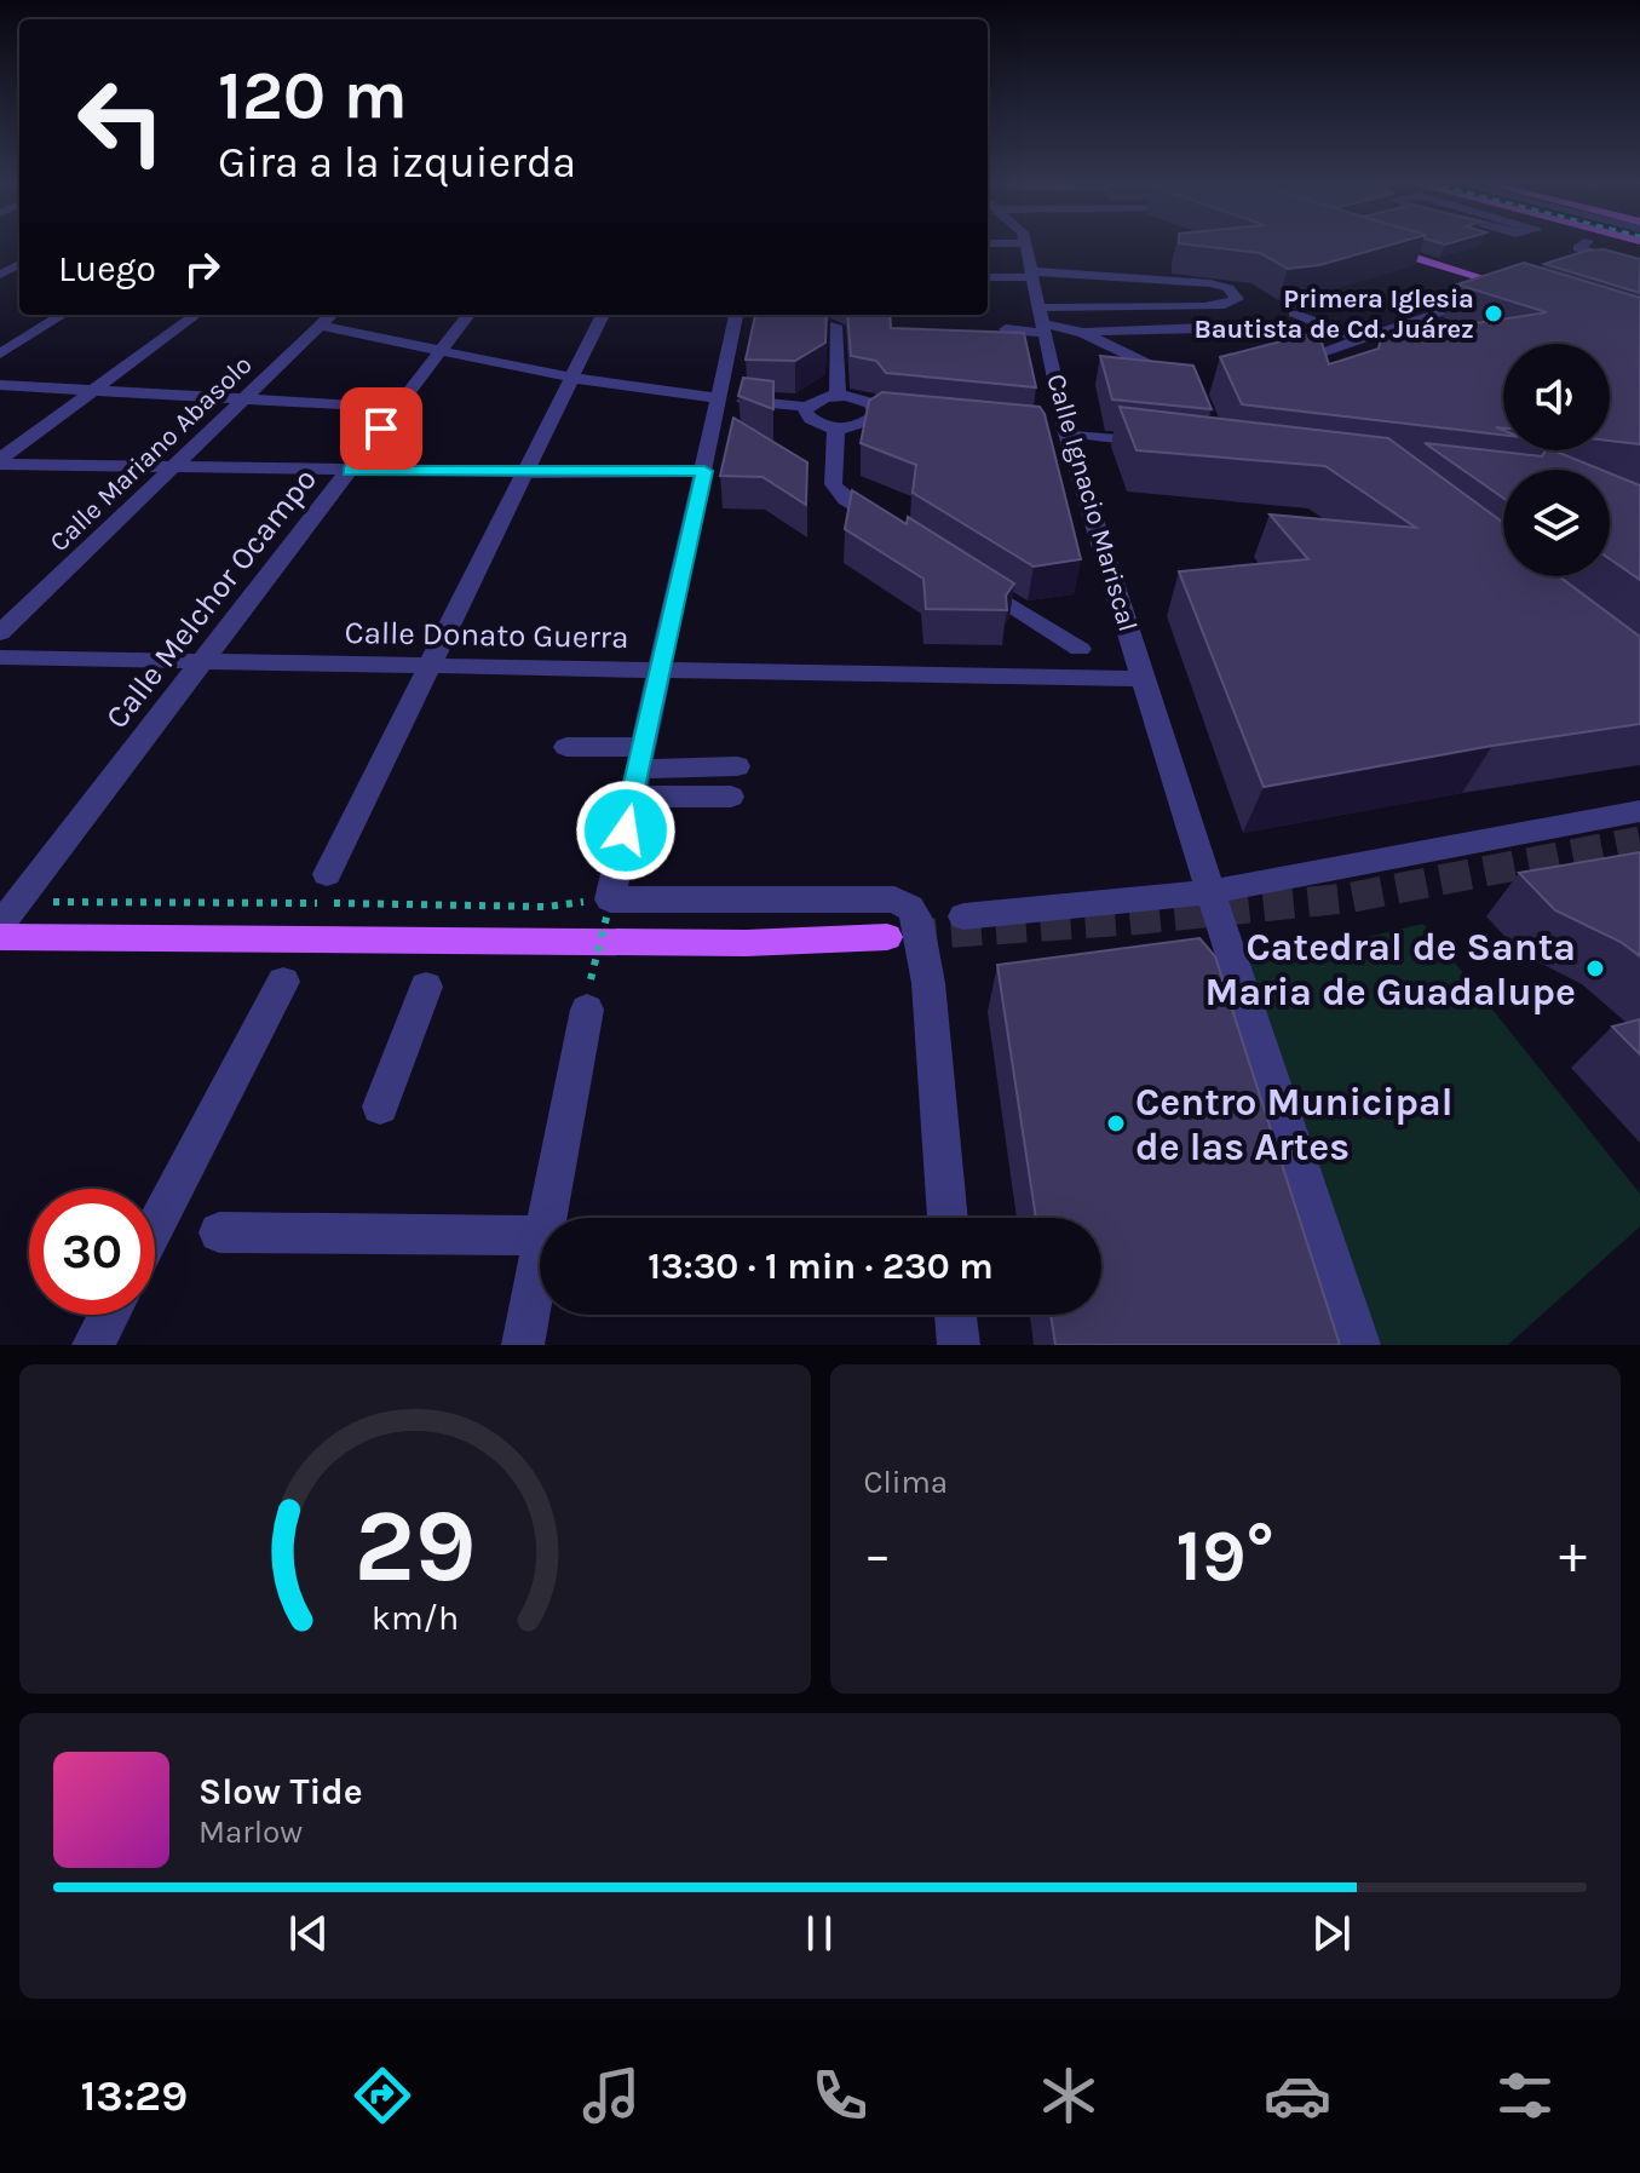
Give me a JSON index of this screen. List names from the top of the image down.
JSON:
{
  "streets": {
    "street": [
      "Calle Mariano Abasolo",
      "Calle Ignacio Mariscal",
      "Calle Melchor Ocampo",
      "Calle Donato Guerra"
    ]
  },
  "crossings": [
    ["Calle Ignacio Mariscal", "Calle Donato Guerra"],
    ["Calle Melchor Ocampo", "Calle Donato Guerra"]
  ],
  "places": ["Primera Iglesia Bautista de Cd. Juárez", "Catedral de Santa Maria de Guadalupe", "Centro Municipal de las Artes"],
  "page": {
    "turn": ["120 m", "Gira a la izquierda"],
    "then": "Luego",
    "limit": "30",
    "trip": "13:30 · 1 min · 230 m",
    "tile": "Clima",
    "heat": ["−", "19°", "+"],
    "song": ["Slow Tide", "Marlow"],
    "tabs": "13:29",
    "gauge": ["29", "km/h"]
  }
}
